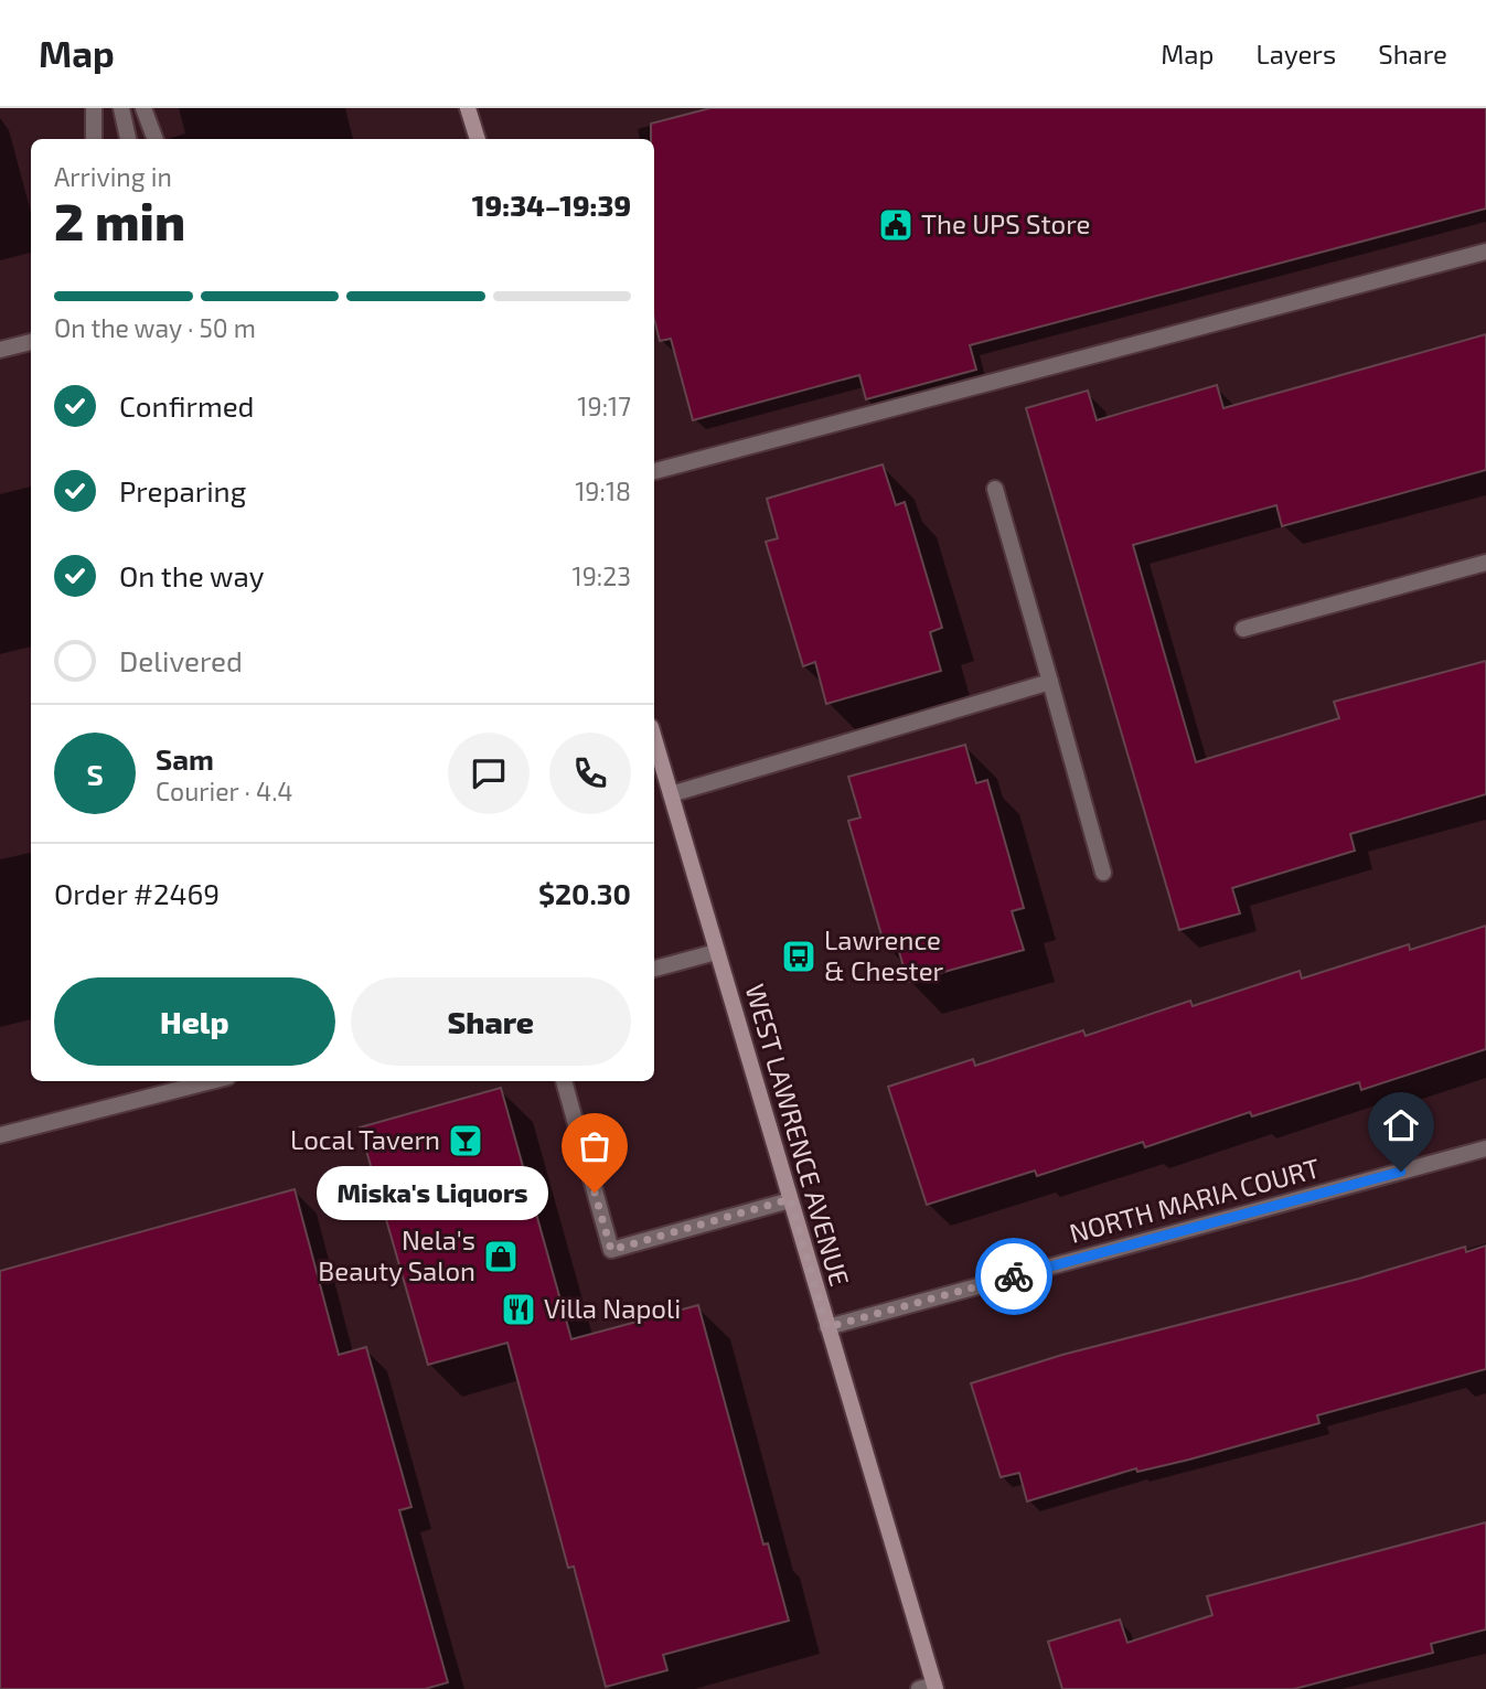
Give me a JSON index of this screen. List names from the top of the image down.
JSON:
{
  "streets": {
    "main road": ["WEST LAWRENCE AVENUE"],
    "street": ["NORTH MARIA COURT"]
  },
  "crossings": [
    ["WEST LAWRENCE AVENUE", "NORTH MARIA COURT"]
  ],
  "places": {
    "public building": ["The UPS Store"],
    "bus stop": ["Lawrence & Chester"],
    "bar": ["Local Tavern"],
    "other": ["Miska's Liquors"],
    "shop": ["Nela's Beauty Salon"],
    "restaurant": ["Villa Napoli"]
  },
  "page": {
    "header": "Map",
    "nav": ["Map", "Layers", "Share"],
    "heading": ["2 min", "Arriving in", "19:34–19:39"],
    "panel": [
      "Sam",
      "Courier · 4.4",
      "Order #2469",
      "$20.30"
    ],
    "bar": "On the way · 50 m",
    "list": [
      ["Confirmed", "19:17"],
      ["Preparing", "19:18"],
      ["On the way", "19:23"],
      "Delivered"
    ],
    "round": "S",
    "buttons": ["Help", "Share"],
    "bubble": "Miska's Liquors"
  }
}
